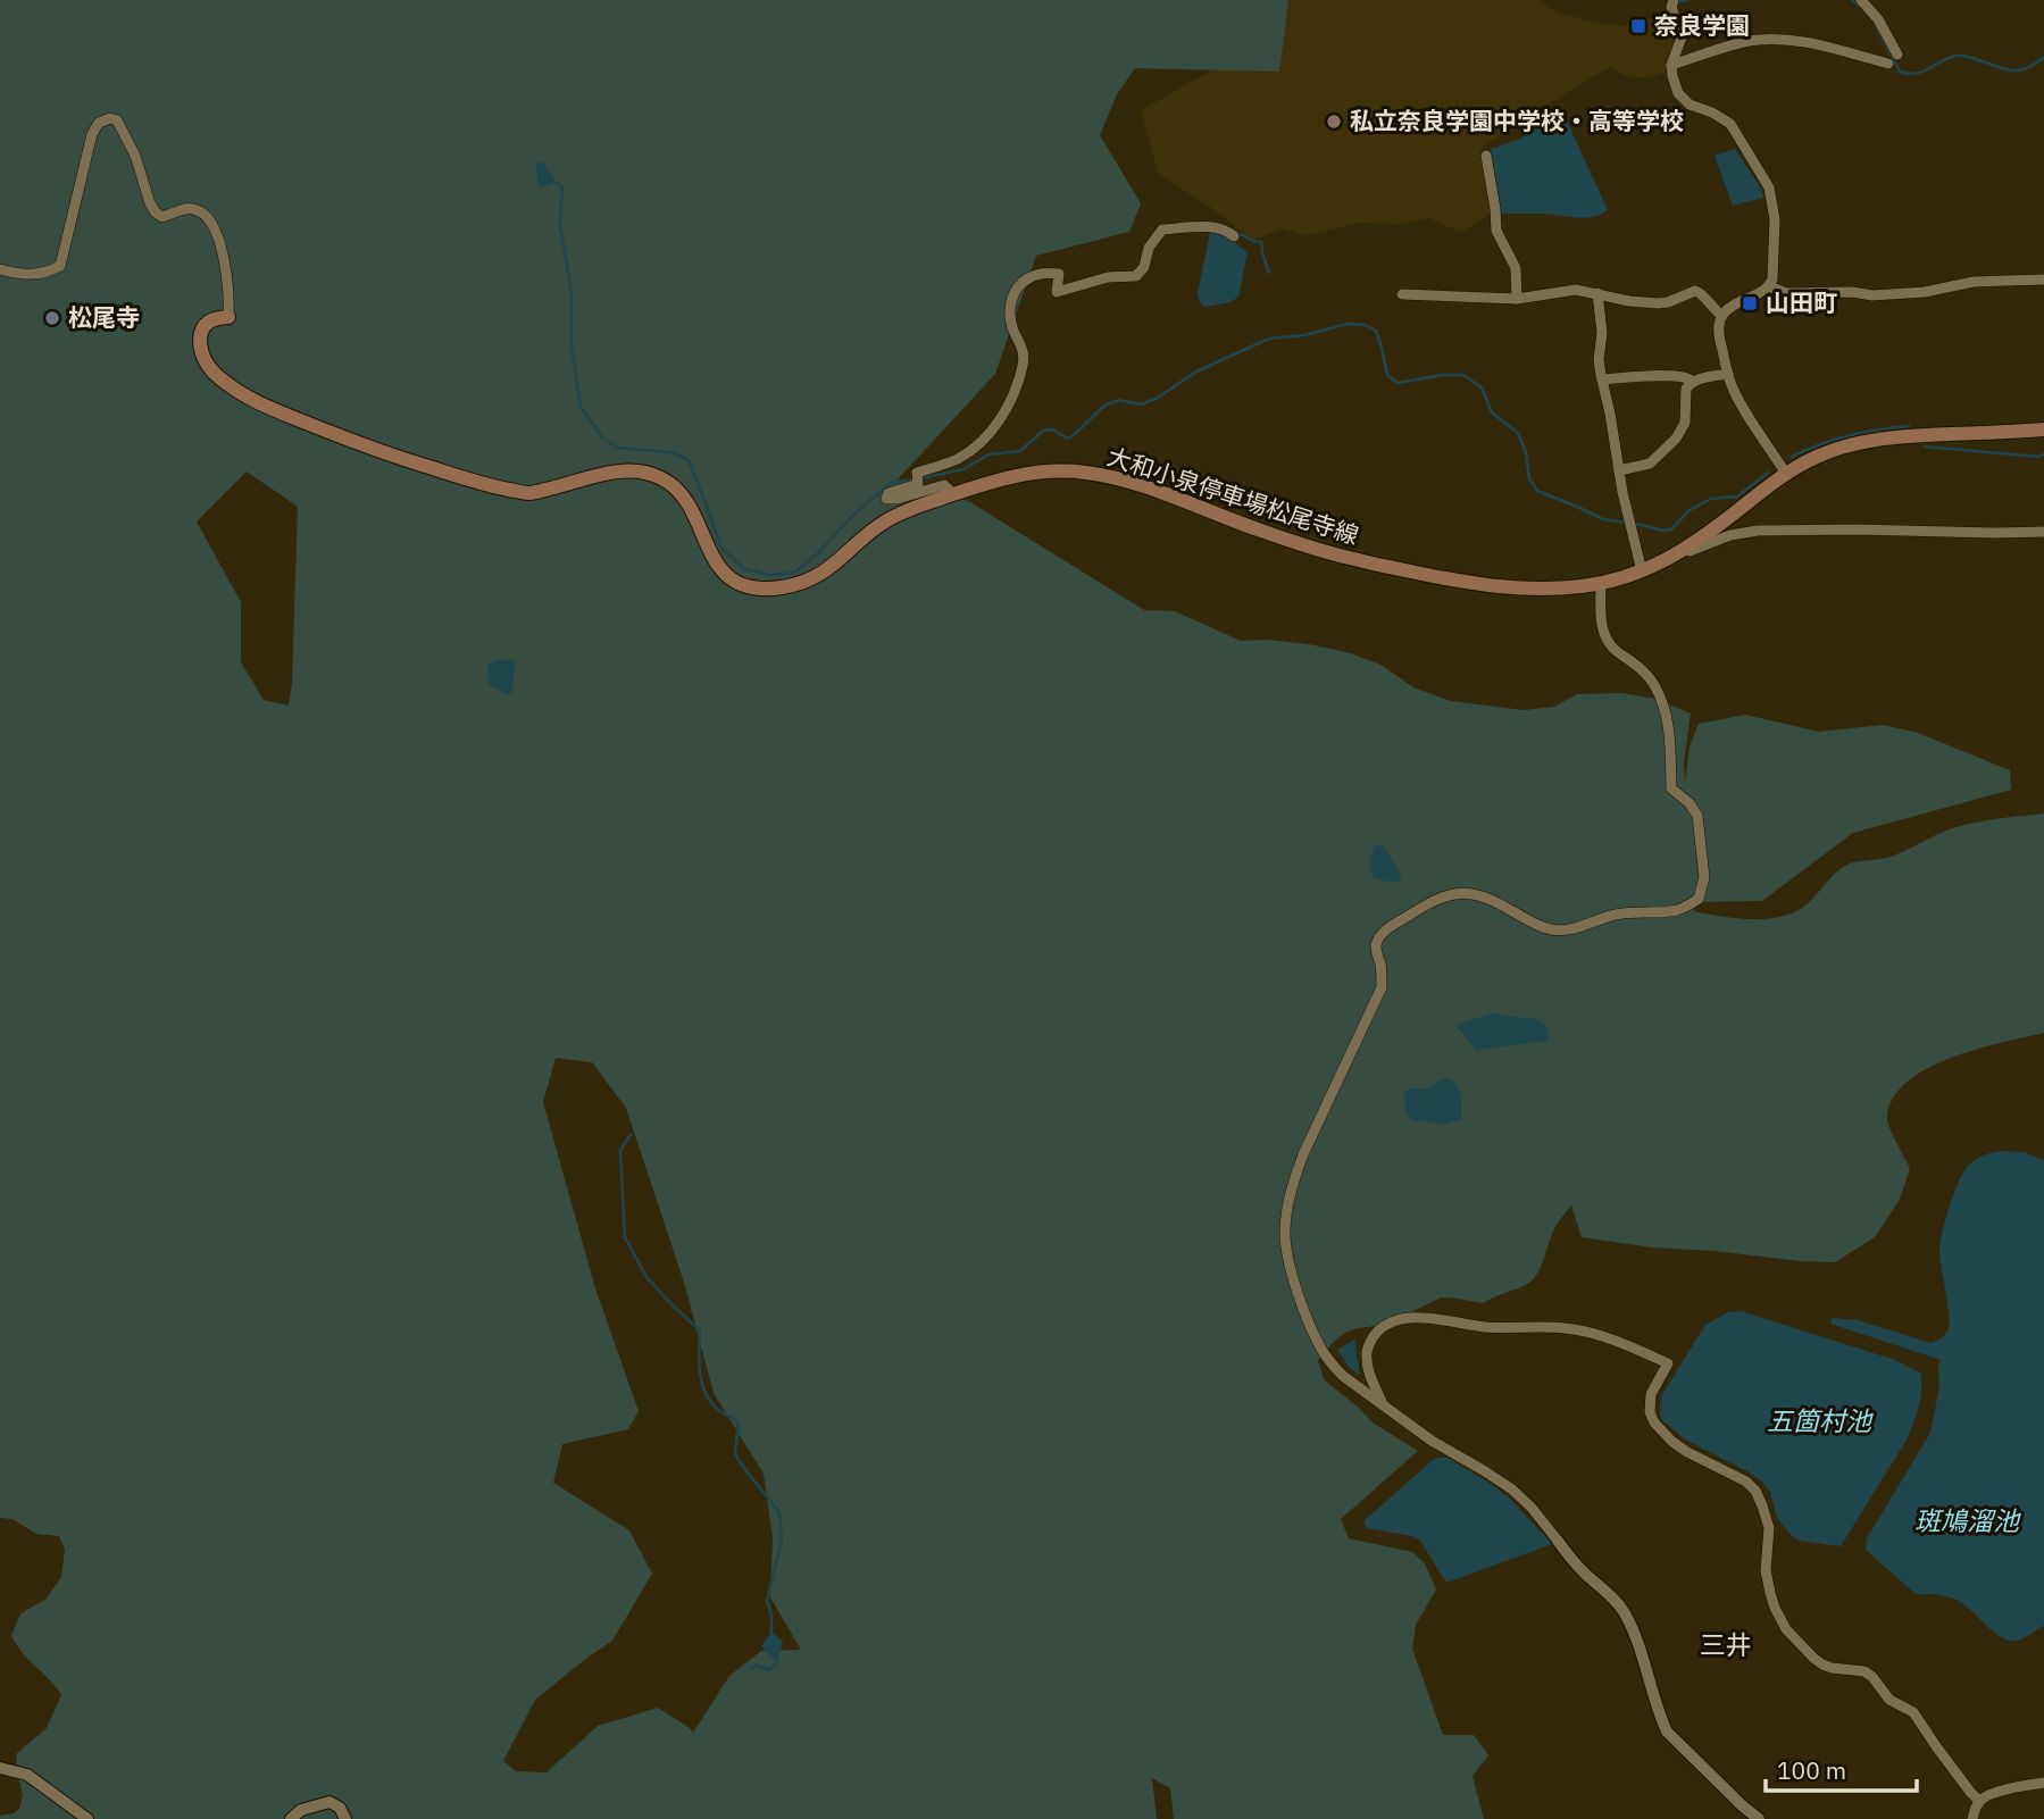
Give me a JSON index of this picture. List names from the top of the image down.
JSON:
{
  "streets": {
    "main road": ["大和小泉停車場松尾寺線"]
  },
  "districts": ["三井"],
  "water": ["五箇村池", "斑鳩溜池"],
  "places": {
    "transit": ["奈良学園", "山田町"],
    "other": ["私立奈良学園中学校・高等学校", "松尾寺"]
  },
  "scale_bar": "100 m"
}
